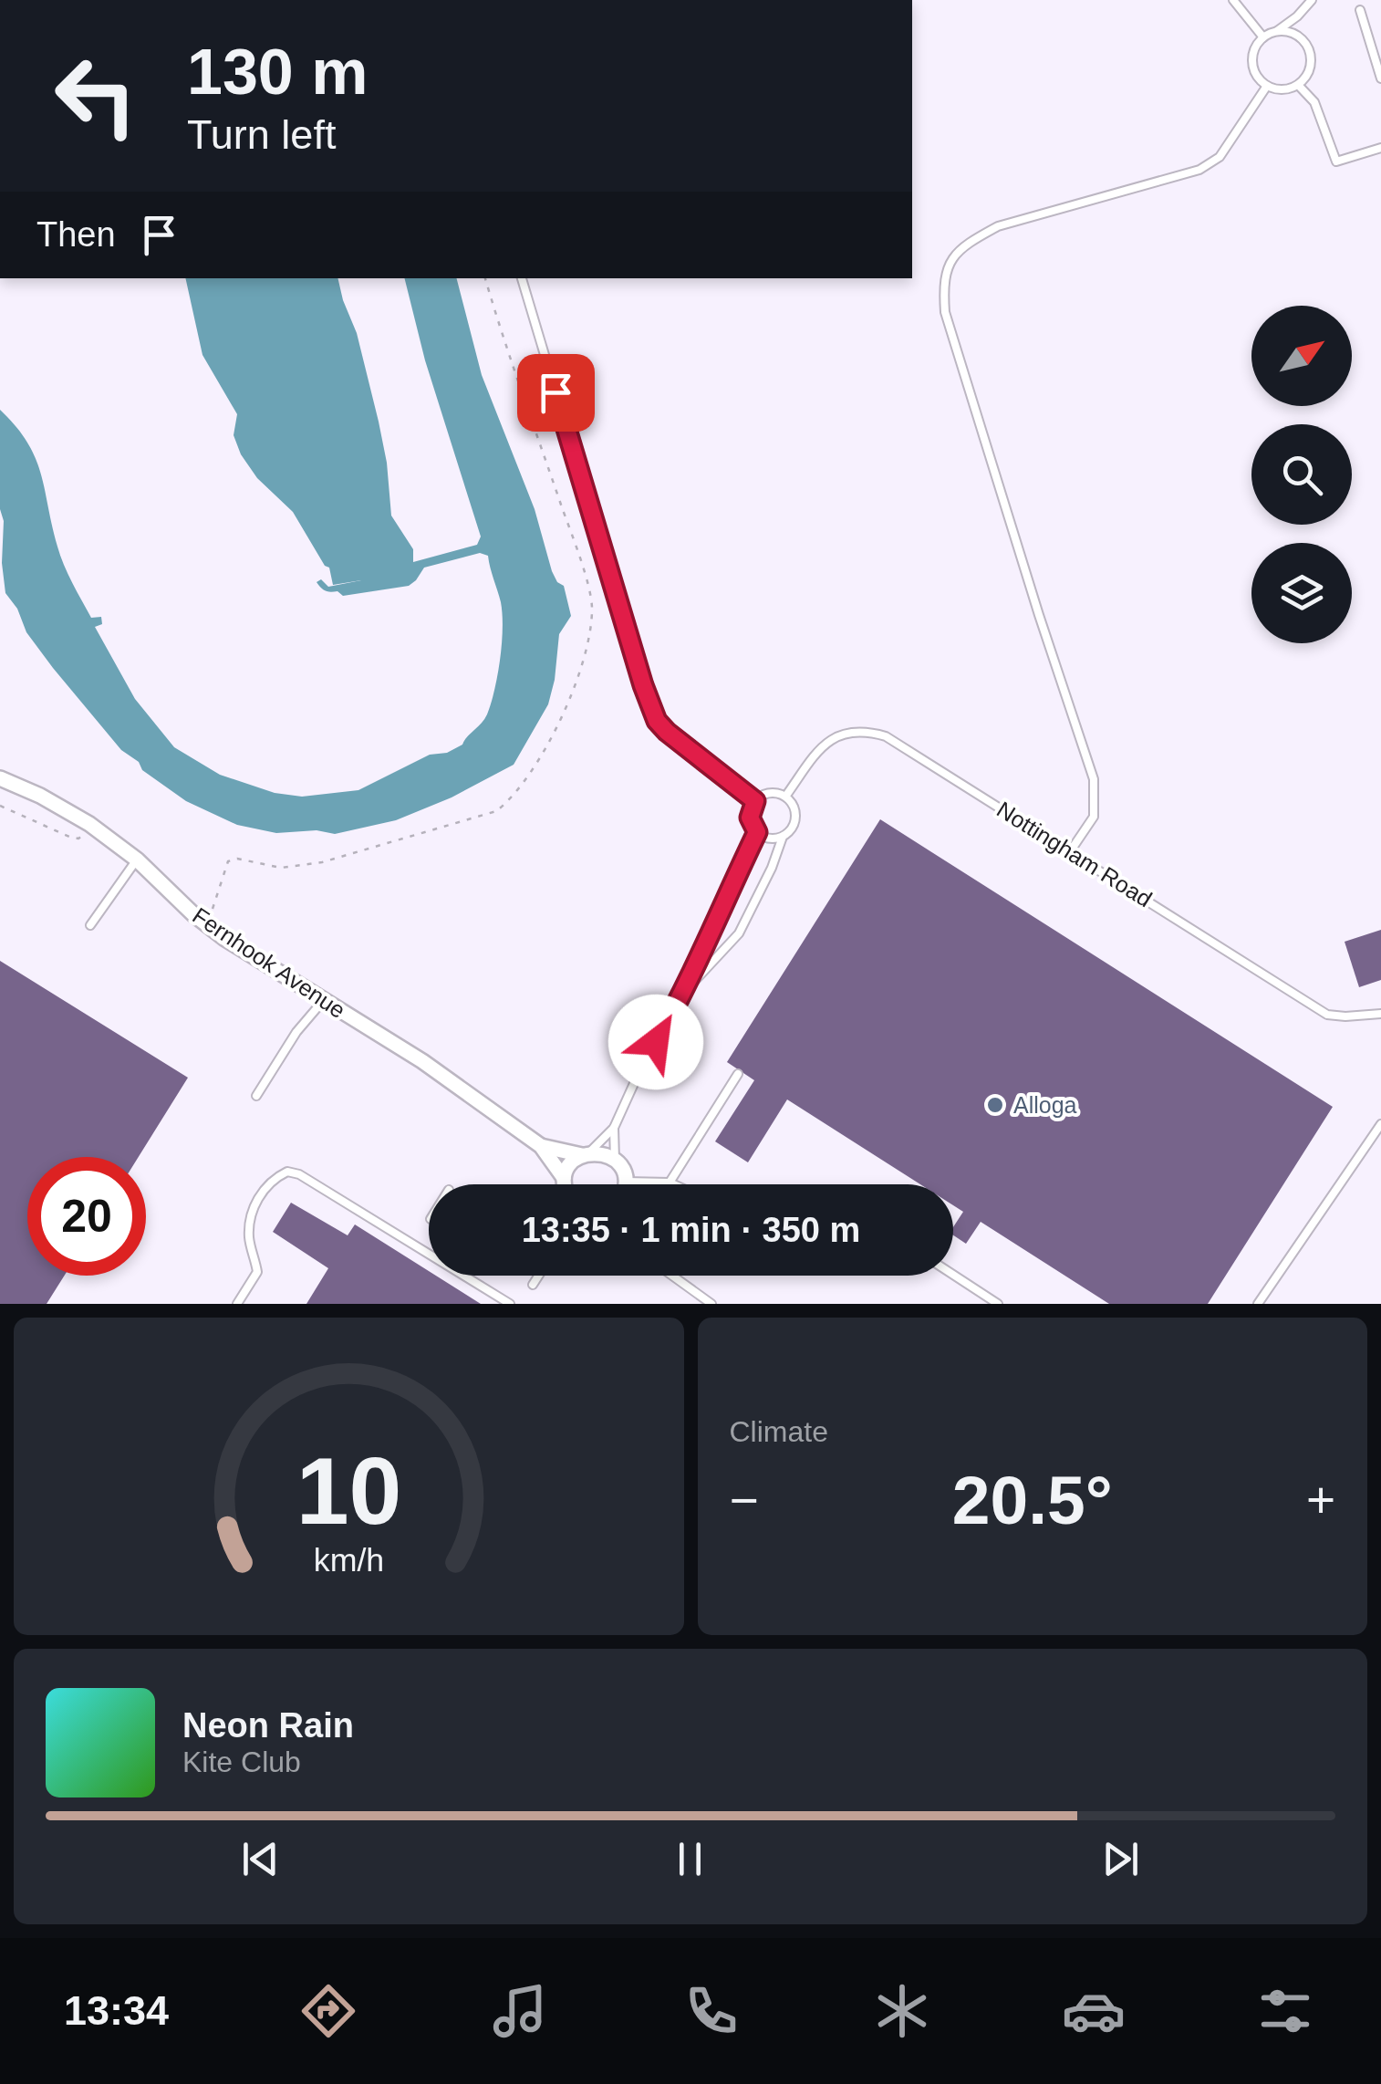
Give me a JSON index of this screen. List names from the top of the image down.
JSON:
{
  "streets": {
    "street": ["Fernhook Avenue"],
    "lane": ["Nottingham Road"]
  },
  "places": ["Alloga"],
  "north": "top right",
  "page": {
    "turn": ["130 m", "Turn left"],
    "then": "Then",
    "limit": "20",
    "trip": "13:35 · 1 min · 350 m",
    "tile": "Climate",
    "heat": ["−", "20.5°", "+"],
    "song": ["Neon Rain", "Kite Club"],
    "tabs": "13:34",
    "gauge": ["10", "km/h"]
  }
}
